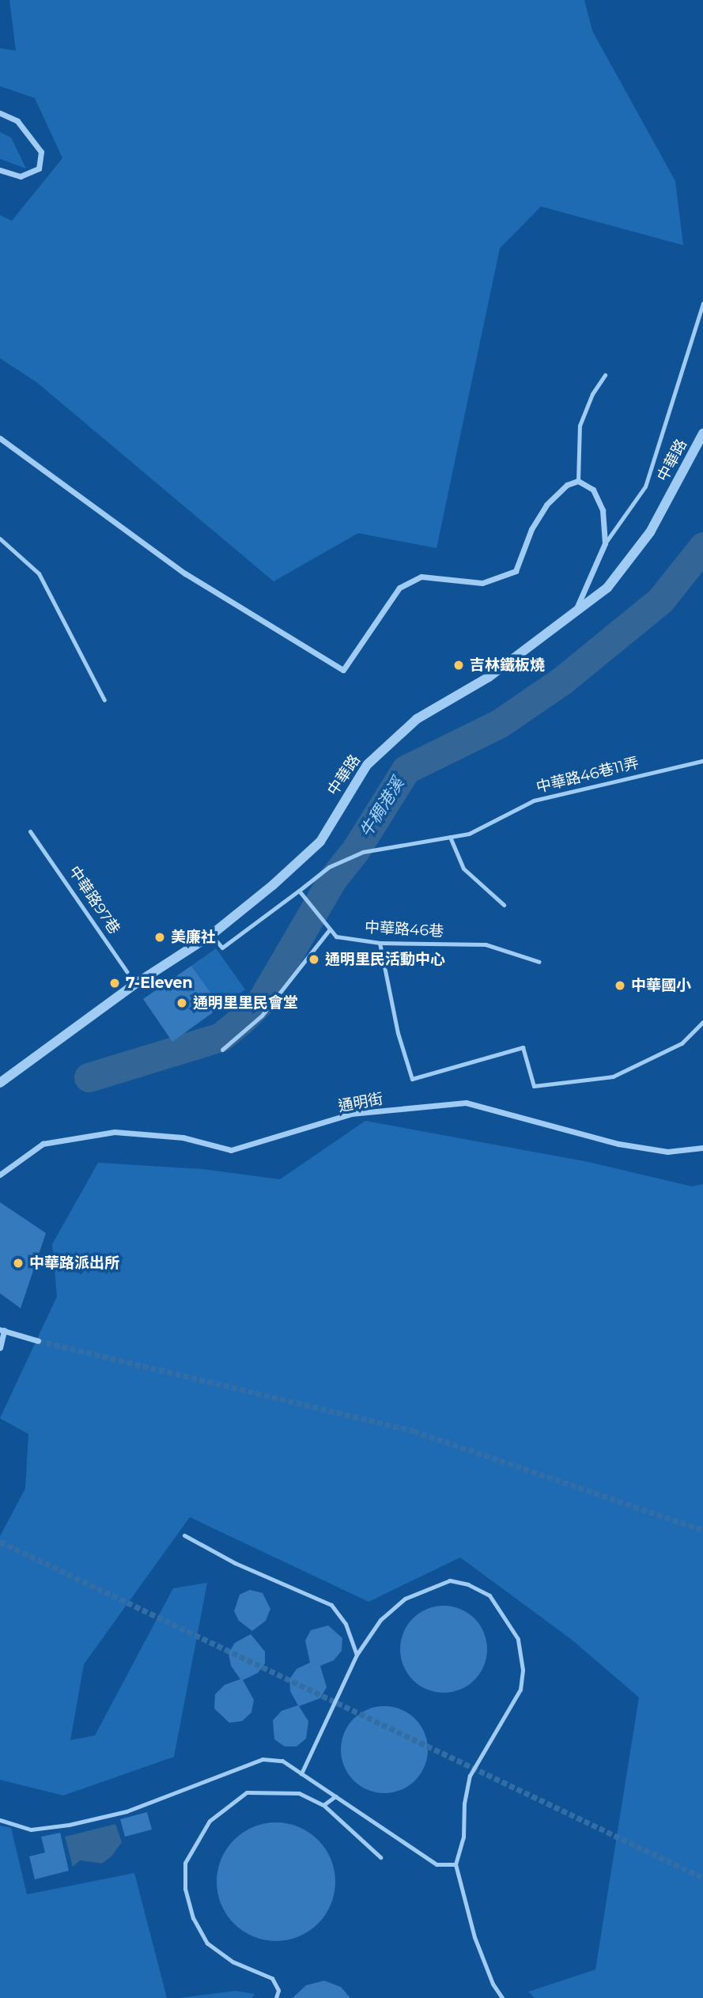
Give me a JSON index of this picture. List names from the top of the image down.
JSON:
{
  "streets": {
    "street": ["中華路", "通明街"],
    "lane": ["中華路46巷11弄", "中華路97巷", "中華路46巷"]
  },
  "crossings": [
    ["中華路", "中華路97巷"],
    ["中華路46巷11弄", "中華路46巷"]
  ],
  "water": ["牛稠港溪"],
  "places": [
    "吉林鐵板燒",
    "美廉社",
    "通明里民活動中心",
    "7-Eleven",
    "中華國小",
    "通明里里民會堂",
    "中華路派出所"
  ]
}
